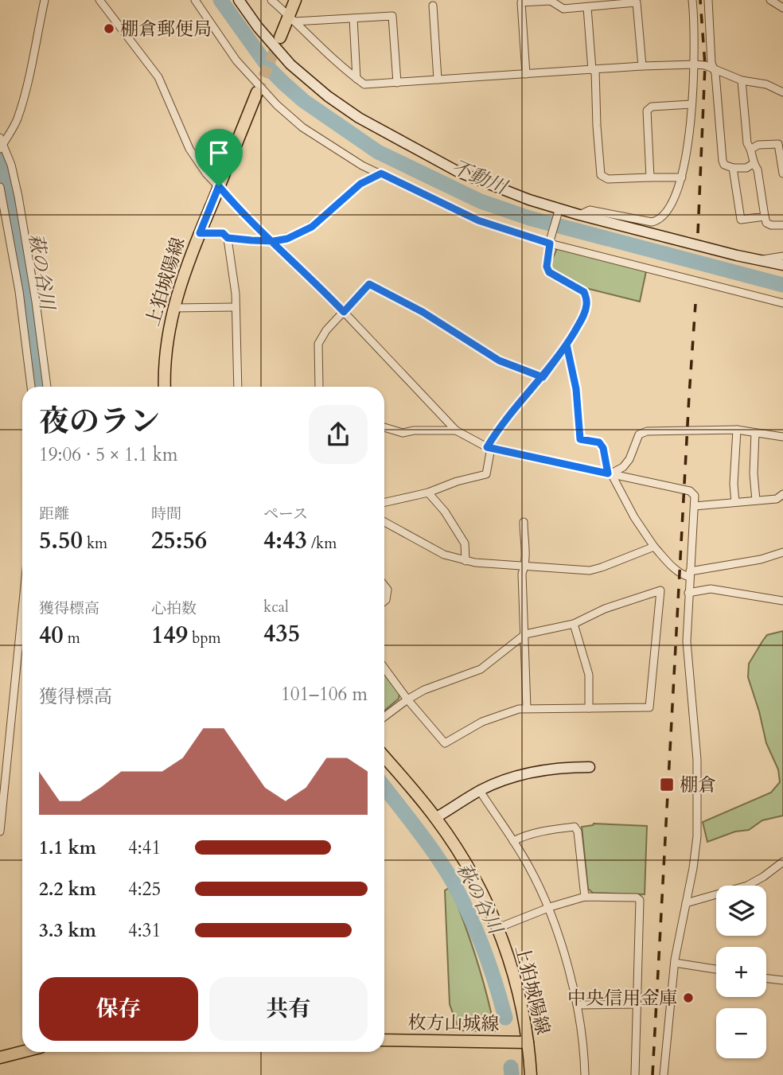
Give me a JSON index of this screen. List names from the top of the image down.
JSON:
{
  "streets": {
    "main road": ["上狛城陽線", "枚方山城線"]
  },
  "crossings": [
    ["上狛城陽線", "枚方山城線"]
  ],
  "water": ["不動川", "萩の谷川"],
  "places": {
    "other": ["棚倉郵便局", "中央信用金庫"],
    "transit": ["棚倉"]
  },
  "page": {
    "heading": ["夜のラン", "19:06 · 5 × 1.1 km"],
    "stats": [
      ["距離", "5.50 km"],
      ["時間", "25:56"],
      ["ペース", "4:43 /km"],
      ["獲得標高", "40 m"],
      ["心拍数", "149 bpm"],
      ["kcal", "435"]
    ],
    "chart": ["獲得標高", "101–106 m"],
    "list": [
      {
        "name": "1.1 km",
        "note": "4:41"
      },
      {
        "name": "2.2 km",
        "note": "4:25"
      },
      {
        "name": "3.3 km",
        "note": "4:31"
      }
    ],
    "map_buttons": ["+", "−"],
    "buttons": ["保存", "共有"]
  }
}
